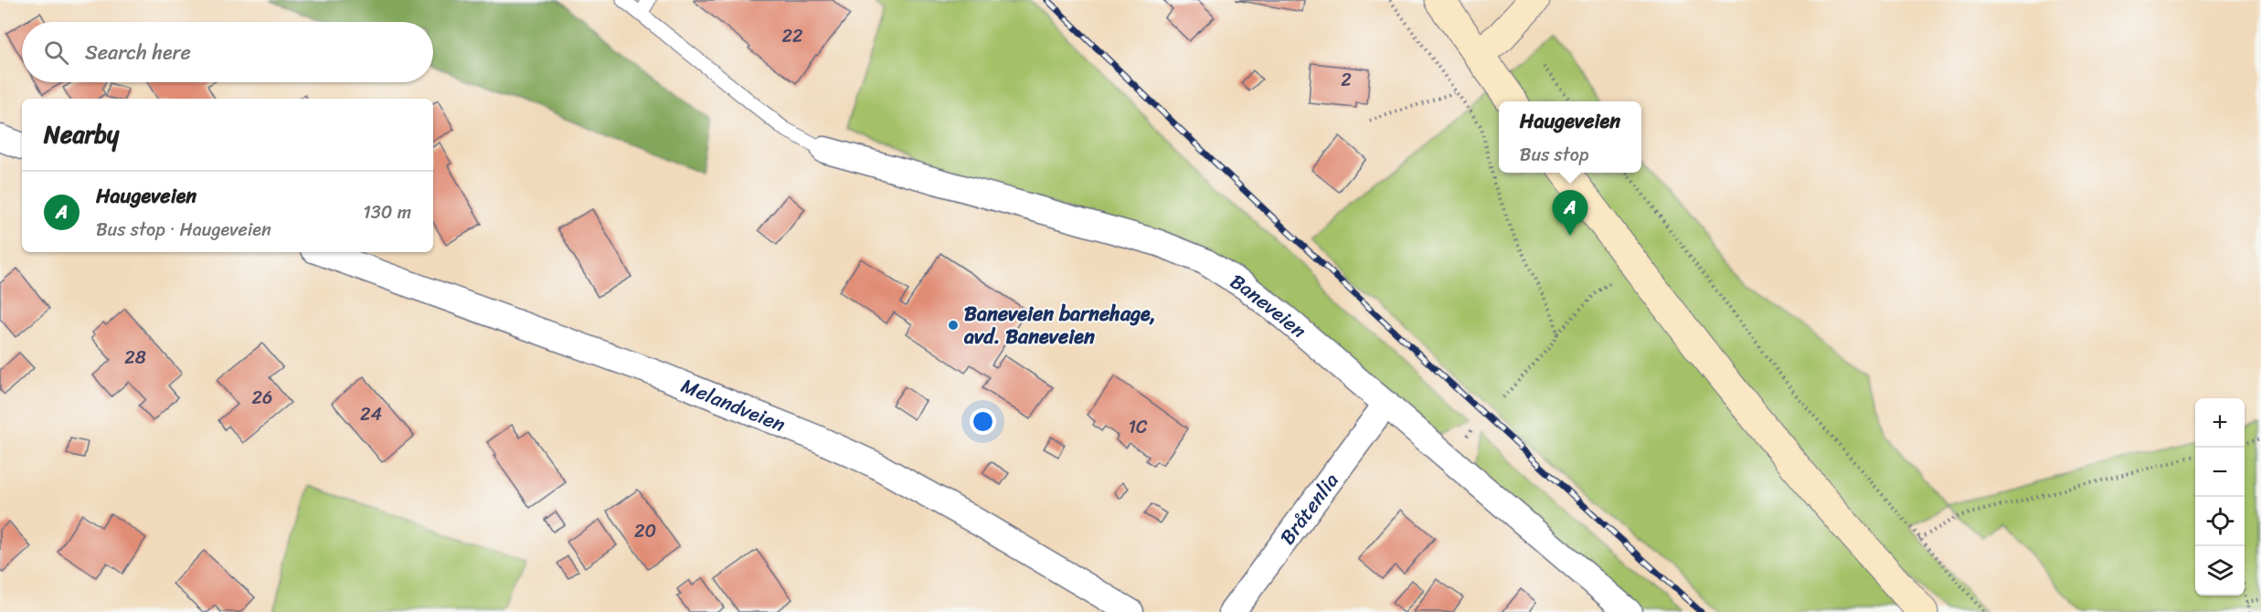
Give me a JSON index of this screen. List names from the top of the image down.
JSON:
{
  "streets": {
    "street": ["Baneveien", "Melandveien", "Bråtenlia"]
  },
  "crossings": [
    ["Baneveien", "Bråtenlia"]
  ],
  "places": ["Baneveien barnehage, avd. Baneveien"],
  "house_numbers": [
    "22",
    "2",
    "28",
    "26",
    "24",
    "1C",
    "20"
  ],
  "page": {
    "search": "Search here",
    "heading": "Nearby",
    "popup": ["Haugeveien", "Bus stop"],
    "list": [
      {
        "mark": "A",
        "name": "Haugeveien",
        "note": "Bus stop · Haugeveien",
        "value": "130 m"
      }
    ],
    "pins": "A",
    "map_buttons": ["+", "−"]
  }
}
